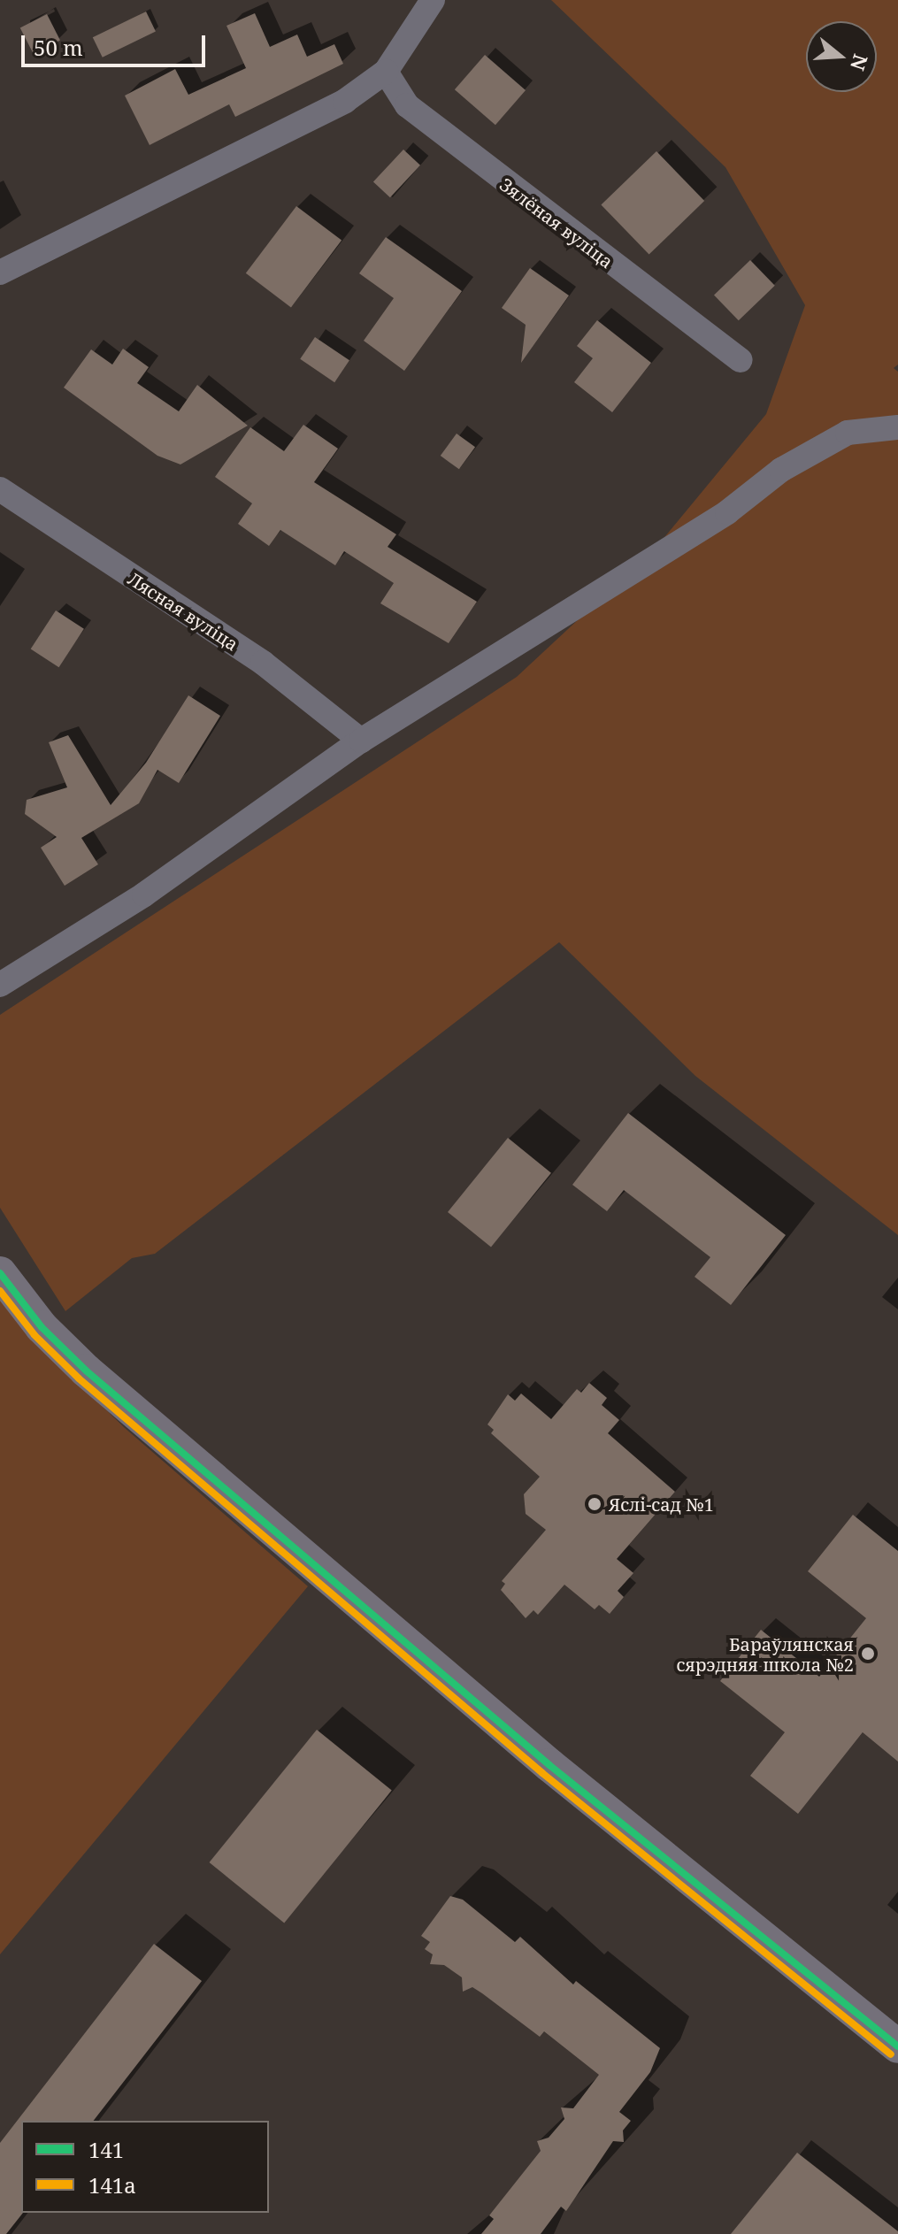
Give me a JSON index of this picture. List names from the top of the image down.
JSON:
{
  "streets": {
    "street": ["Зялёная вуліца", "Лясная вуліца"]
  },
  "places": ["Яслі-сад №1", "Бараўлянская сярэдняя школа №2"],
  "lines": ["transit line 141", "transit line 141а"],
  "legend": ["141", "141а"],
  "scale_bar": "50 m",
  "north": "right"
}
